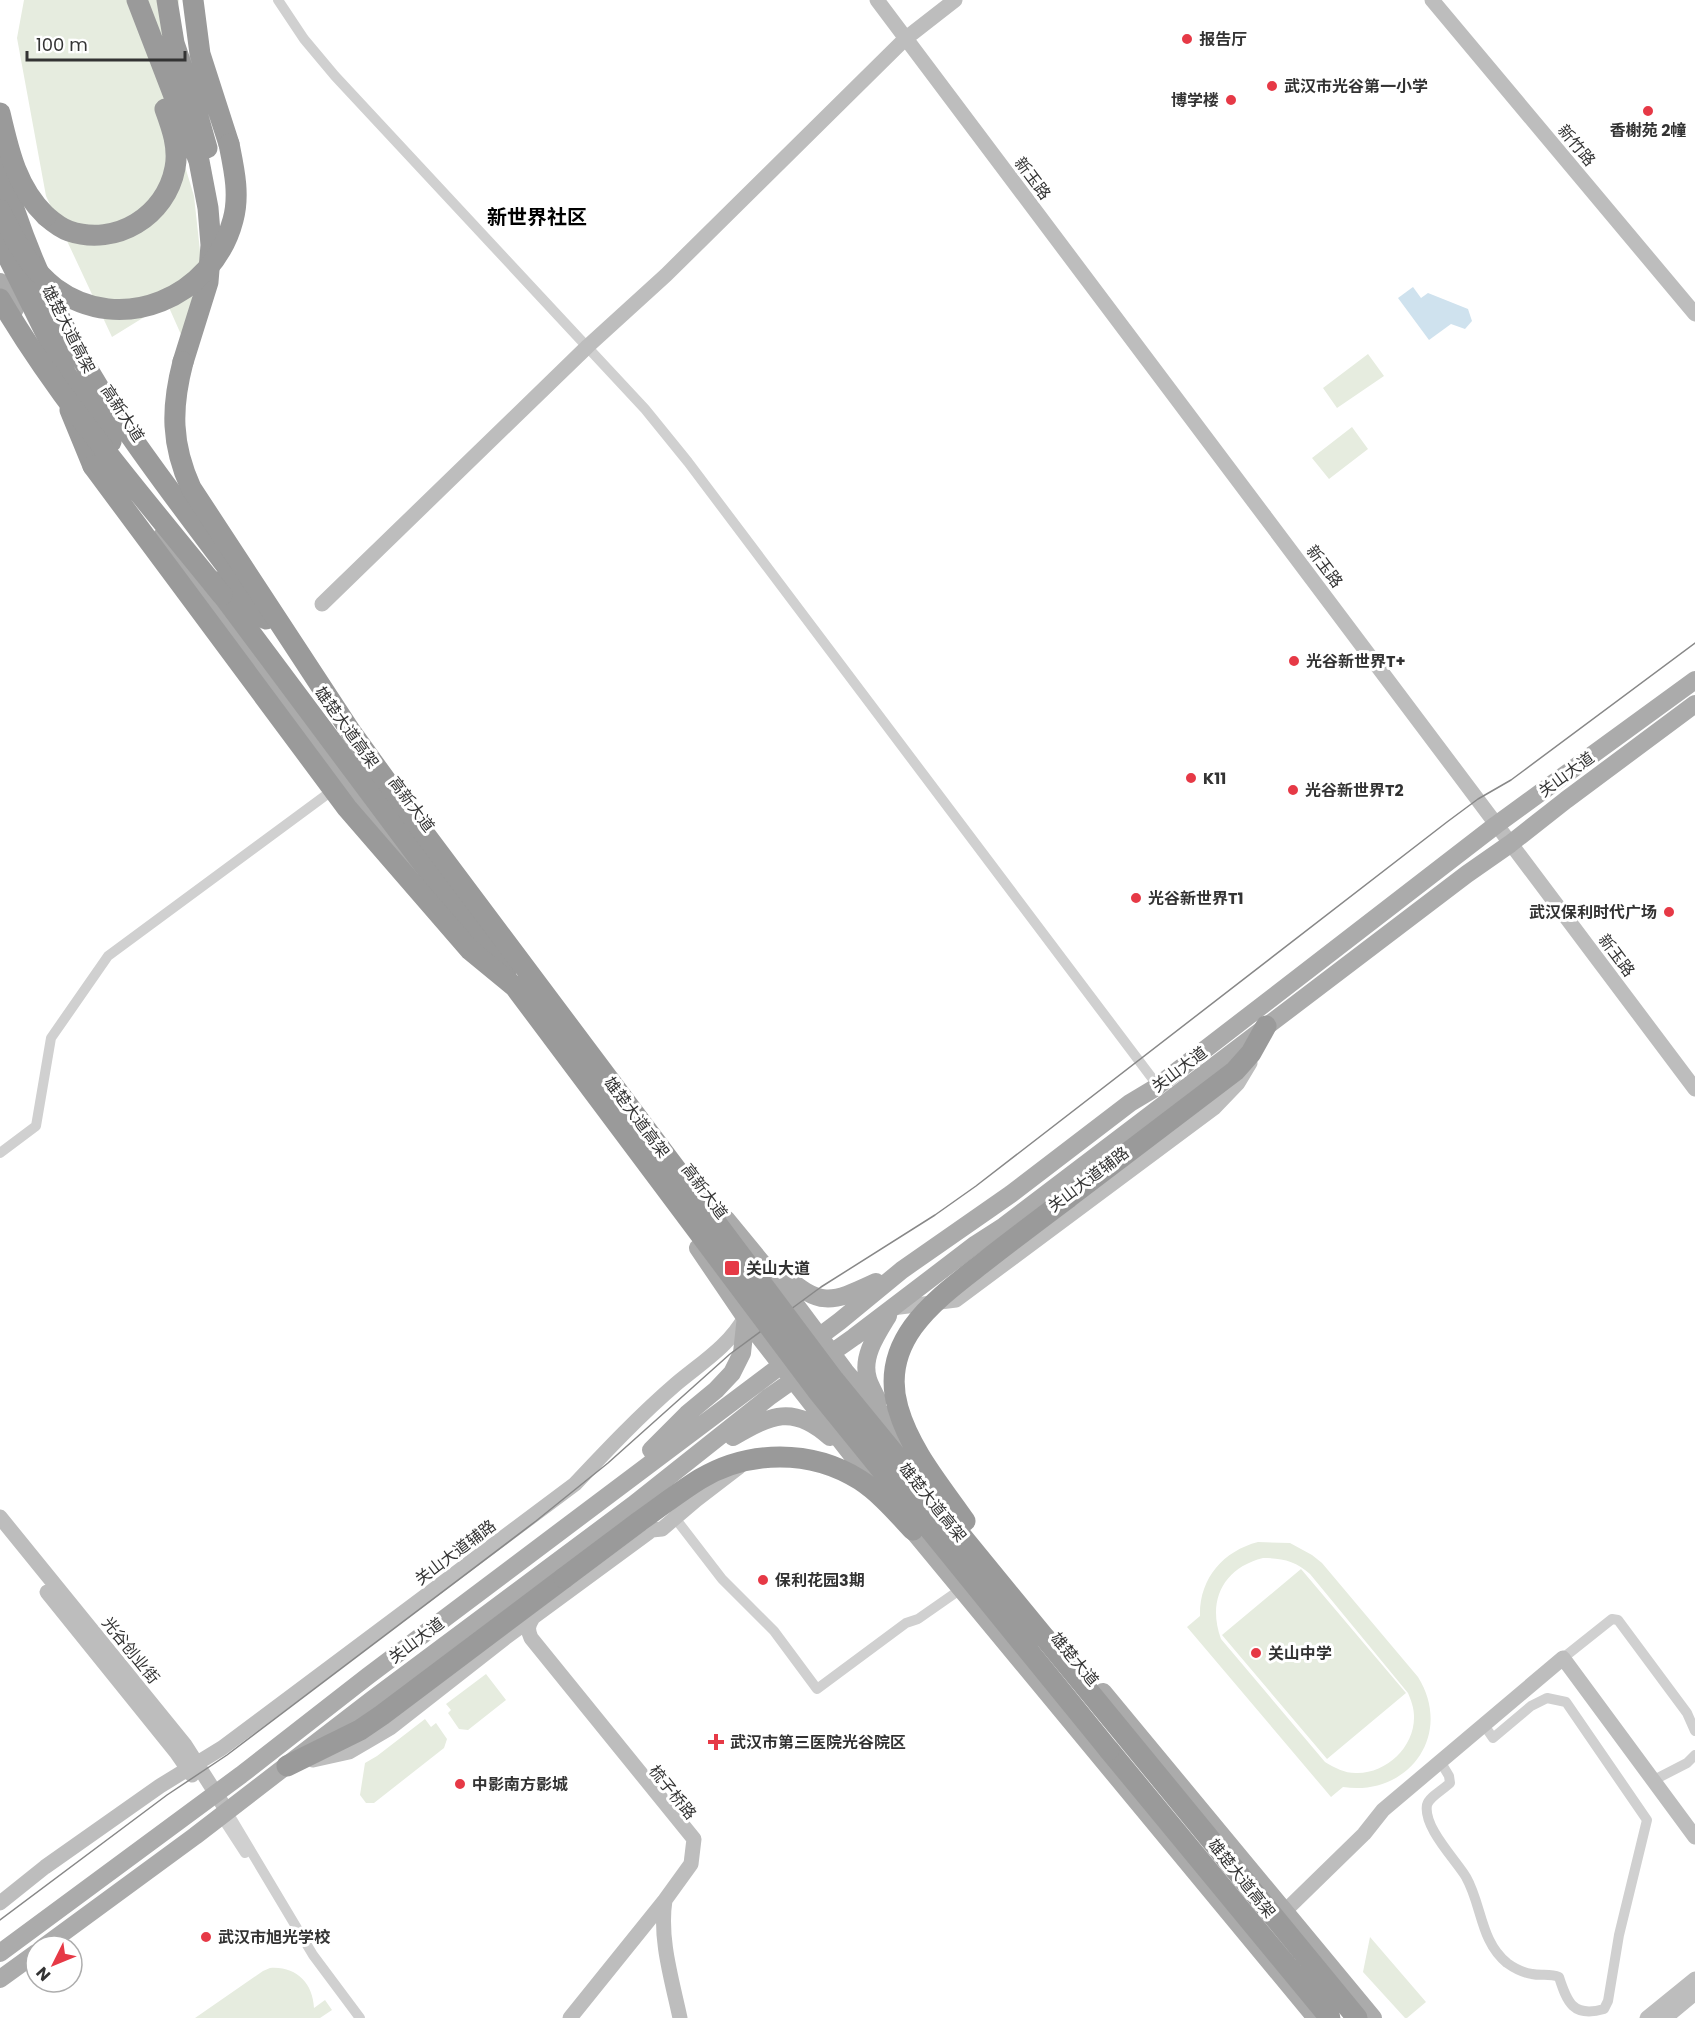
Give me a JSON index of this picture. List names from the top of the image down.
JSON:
{
  "streets": {
    "highway": ["雄楚大道高架"],
    "main road": ["高新大道", "关山大道", "雄楚大道"],
    "street": [
      "新竹路",
      "新玉路",
      "关山大道辅路",
      "光谷创业街",
      "梳子桥路"
    ]
  },
  "crossings": [
    ["新玉路", "关山大道"],
    ["高新大道", "雄楚大道"],
    ["关山大道", "关山大道辅路"],
    ["关山大道", "光谷创业街"],
    ["关山大道", "雄楚大道"],
    ["关山大道辅路", "光谷创业街"]
  ],
  "districts": ["新世界社区"],
  "places": {
    "other": [
      "报告厅",
      "武汉市光谷第一小学",
      "博学楼",
      "香榭苑 2幢",
      "光谷新世界T+",
      "K11",
      "光谷新世界T2",
      "光谷新世界T1",
      "武汉保利时代广场",
      "保利花园3期",
      "关山中学",
      "中影南方影城",
      "武汉市旭光学校"
    ],
    "transit": ["关山大道"],
    "health": ["武汉市第三医院光谷院区"]
  },
  "scale_bar": "100 m",
  "north": "bottom left"
}
